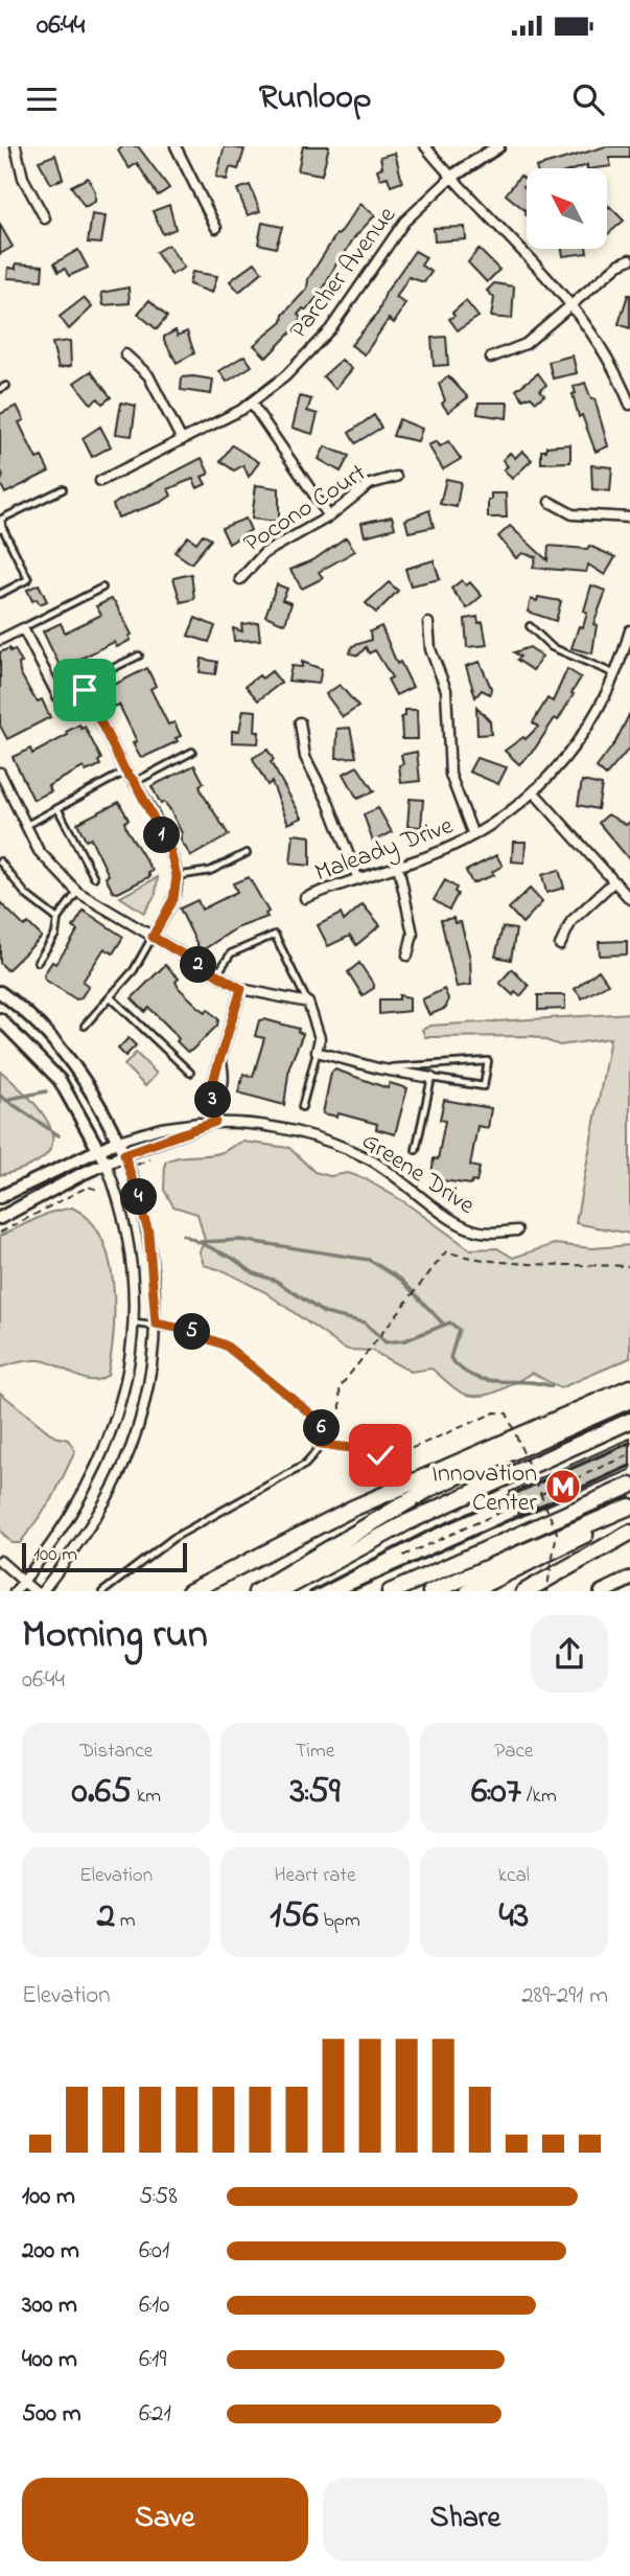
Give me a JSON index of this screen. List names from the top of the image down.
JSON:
{
  "streets": {
    "street": [
      "Parcher Avenue",
      "Pocono Court",
      "Maleady Drive",
      "Greene Drive"
    ]
  },
  "places": {
    "metro station": ["Innovation Center"]
  },
  "scale_bar": "100 m",
  "north": "top left",
  "page": {
    "status": "06:44",
    "header": "Runloop",
    "pins": [
      "1",
      "2",
      "3",
      "4",
      "5",
      "6"
    ],
    "scale": "100 m",
    "heading": ["Morning run", "06:44"],
    "stats": [
      ["Distance", "0.65 km"],
      ["Time", "3:59"],
      ["Pace", "6:07 /km"],
      ["Elevation", "2 m"],
      ["Heart rate", "156 bpm"],
      ["kcal", "43"]
    ],
    "chart": ["Elevation", "289–291 m"],
    "list": [
      {
        "name": "100 m",
        "note": "5:58"
      },
      {
        "name": "200 m",
        "note": "6:01"
      },
      {
        "name": "300 m",
        "note": "6:10"
      },
      {
        "name": "400 m",
        "note": "6:19"
      },
      {
        "name": "500 m",
        "note": "6:21"
      }
    ],
    "buttons": ["Save", "Share"]
  }
}
